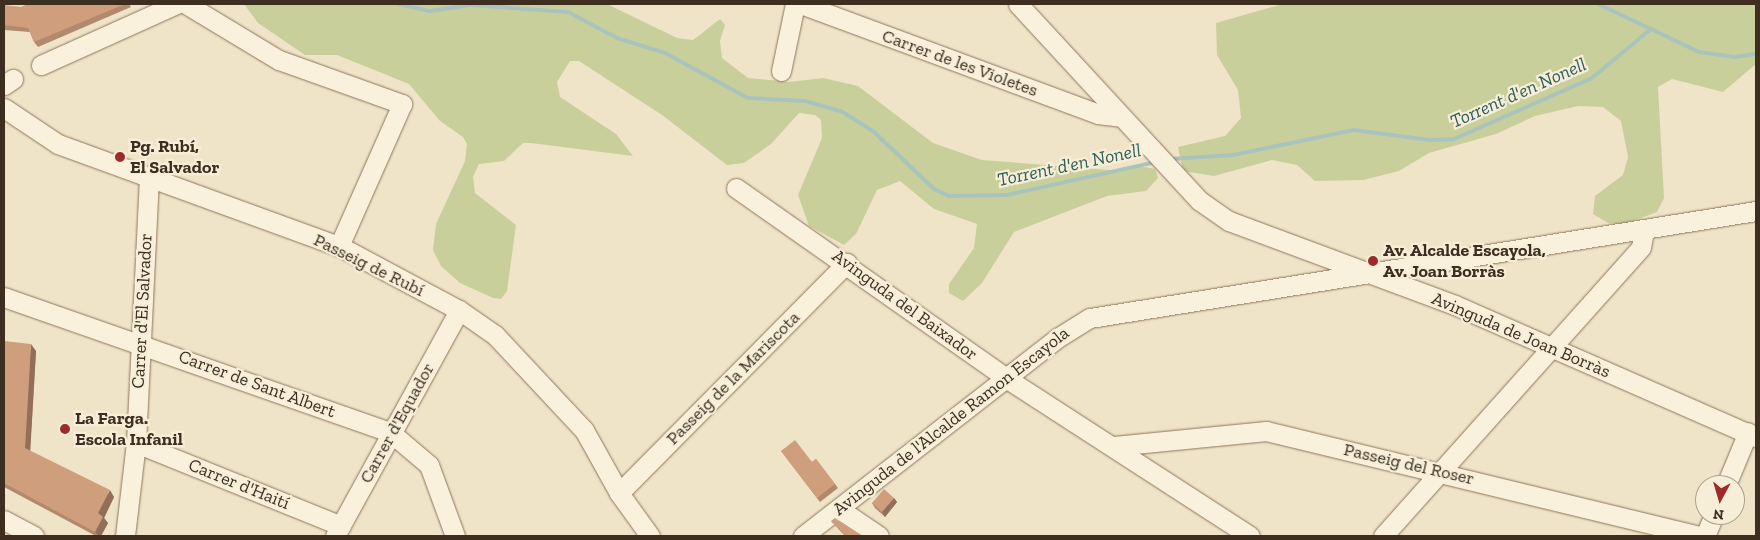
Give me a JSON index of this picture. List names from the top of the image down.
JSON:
{
  "streets": {
    "street": [
      "Carrer de les Violetes",
      "Passeig de Rubí",
      "Avinguda del Baixador",
      "Carrer d'El Salvador",
      "Avinguda de Joan Borràs",
      "Passeig de la Mariscota",
      "Carrer de Sant Albert",
      "Avinguda de l'Alcalde Ramon Escayola",
      "Carrer d'Equador",
      "Passeig del Roser",
      "Carrer d'Haití"
    ]
  },
  "crossings": [
    ["Carrer de les Violetes", "Avinguda de Joan Borràs"],
    ["Passeig de Rubí", "Carrer d'El Salvador"],
    ["Passeig de Rubí", "Passeig de la Mariscota"],
    ["Passeig de Rubí", "Carrer d'Equador"],
    ["Avinguda del Baixador", "Passeig de la Mariscota"],
    ["Avinguda del Baixador", "Avinguda de l'Alcalde Ramon Escayola"],
    ["Avinguda del Baixador", "Passeig del Roser"],
    ["Carrer d'El Salvador", "Carrer de Sant Albert"],
    ["Carrer d'El Salvador", "Carrer d'Haití"],
    ["Avinguda de Joan Borràs", "Avinguda de l'Alcalde Ramon Escayola"],
    ["Carrer de Sant Albert", "Carrer d'Equador"],
    ["Carrer d'Equador", "Carrer d'Haití"]
  ],
  "water": ["Torrent d'en Nonell"],
  "places": ["Pg. Rubí, El Salvador", "Av. Alcalde Escayola, Av. Joan Borràs", "La Farga. Escola Infanil"],
  "north": "bottom"
}
